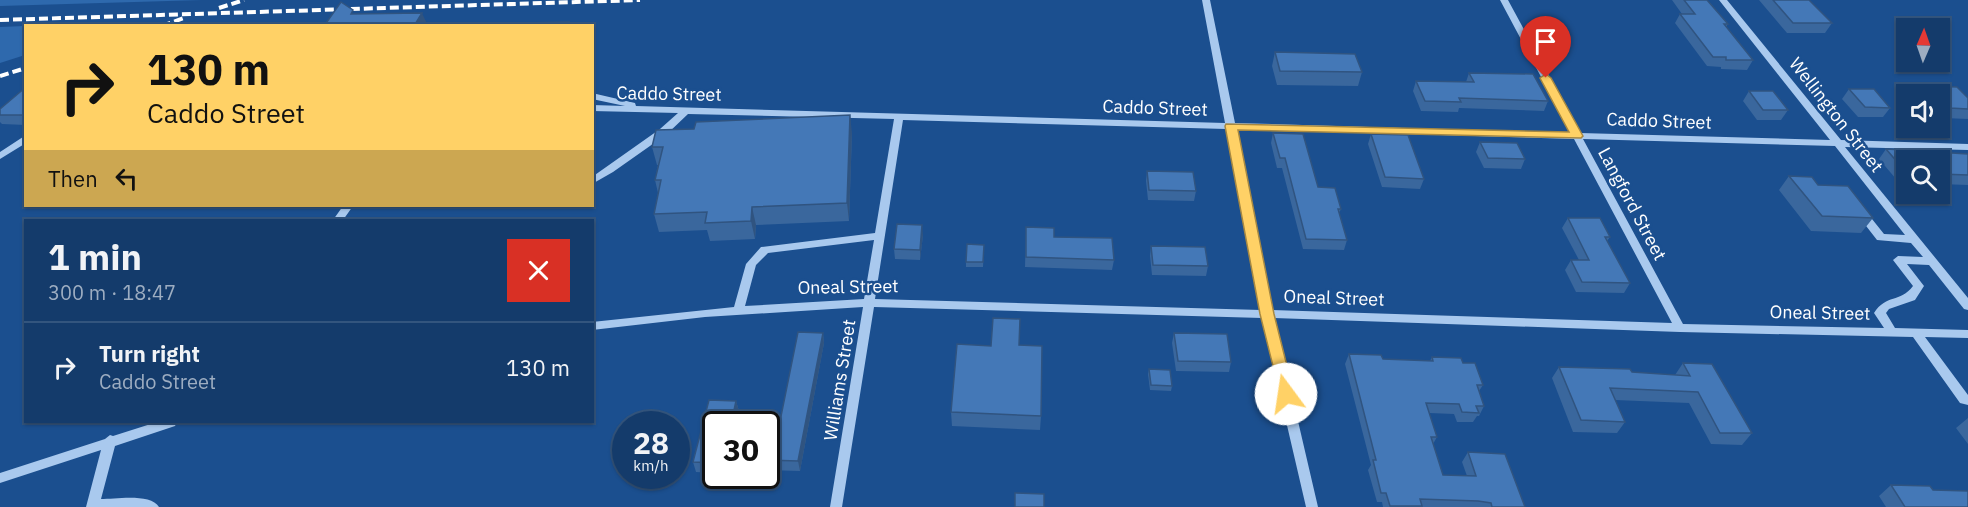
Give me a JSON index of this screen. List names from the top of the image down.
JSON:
{
  "streets": {
    "street": [
      "Caddo Street",
      "Wellington Street",
      "Langford Street",
      "Oneal Street",
      "Williams Street"
    ]
  },
  "crossings": [
    ["Caddo Street", "Wellington Street"],
    ["Caddo Street", "Langford Street"],
    ["Caddo Street", "Williams Street"],
    ["Langford Street", "Oneal Street"],
    ["Oneal Street", "Williams Street"]
  ],
  "north": "top",
  "page": {
    "turn": ["130 m", "Caddo Street"],
    "then": "Then",
    "heading": ["1 min", "300 m · 18:47"],
    "list": [
      {
        "name": "Turn right",
        "note": "Caddo Street",
        "value": "130 m"
      }
    ],
    "speed": "28 km/h",
    "limit": "30"
  }
}
